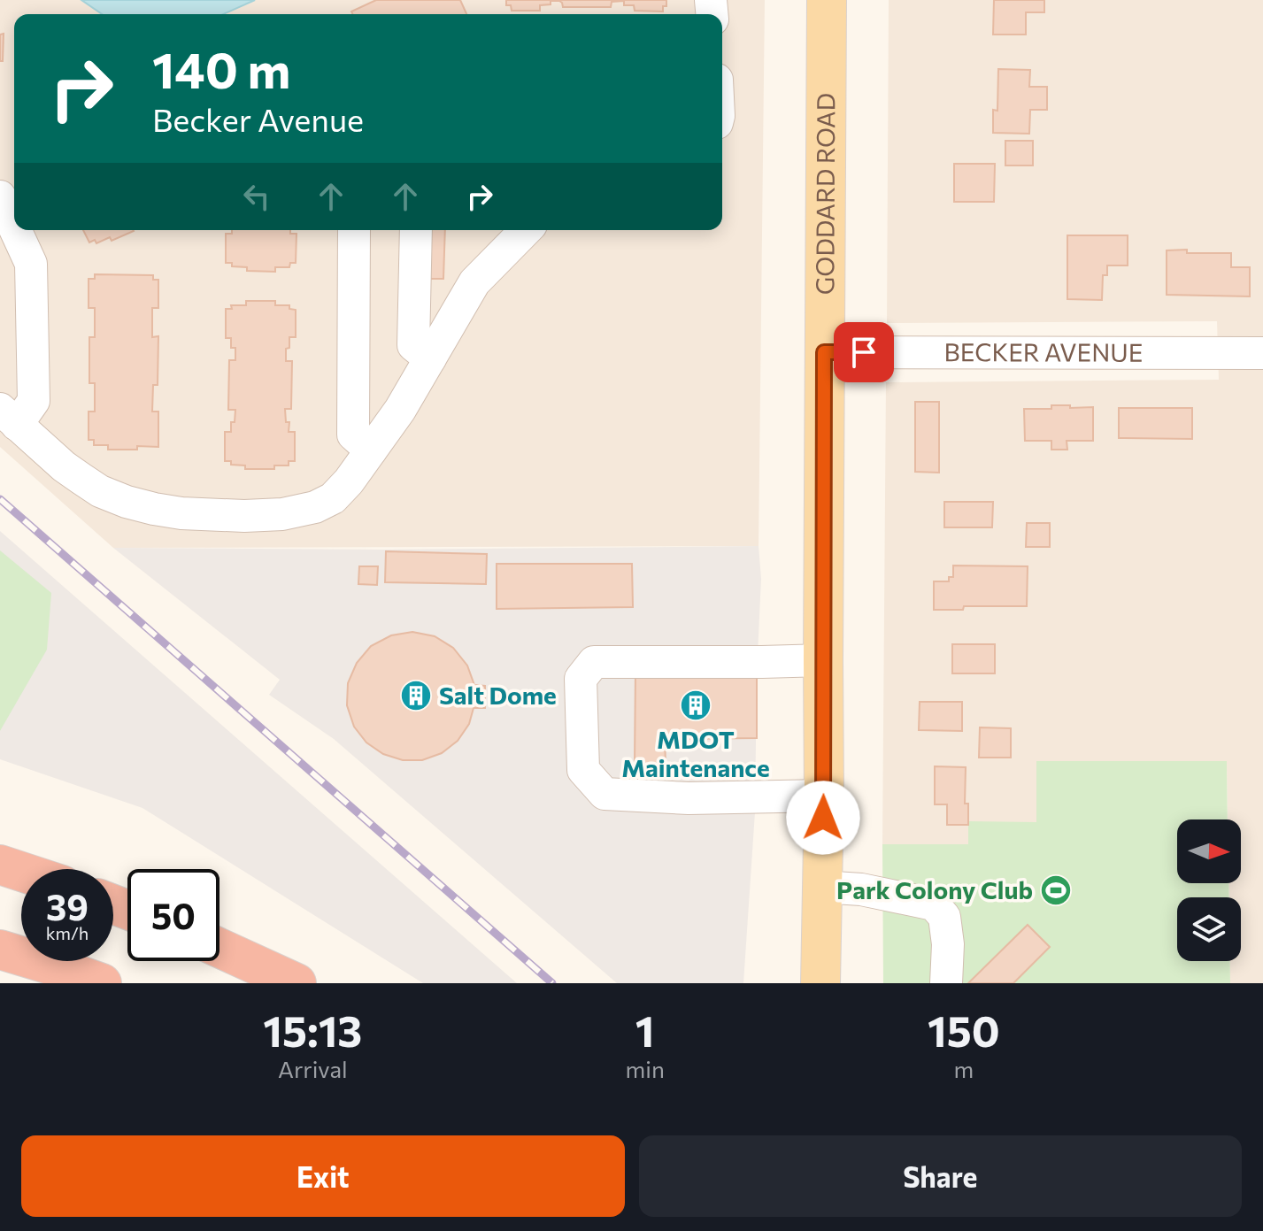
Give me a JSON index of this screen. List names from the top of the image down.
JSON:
{
  "streets": {
    "main road": ["GODDARD ROAD"],
    "street": ["BECKER AVENUE"]
  },
  "crossings": [
    ["GODDARD ROAD", "BECKER AVENUE"]
  ],
  "places": {
    "building": ["Salt Dome", "MDOT Maintenance"],
    "sports": ["Park Colony Club"]
  },
  "north": "right",
  "page": {
    "turn": ["140 m", "Becker Avenue"],
    "speed": "39 km/h",
    "limit": "50",
    "eta": [
      "15:13",
      "Arrival",
      "1",
      "min",
      "150",
      "m"
    ],
    "buttons": ["Exit", "Share"]
  }
}
